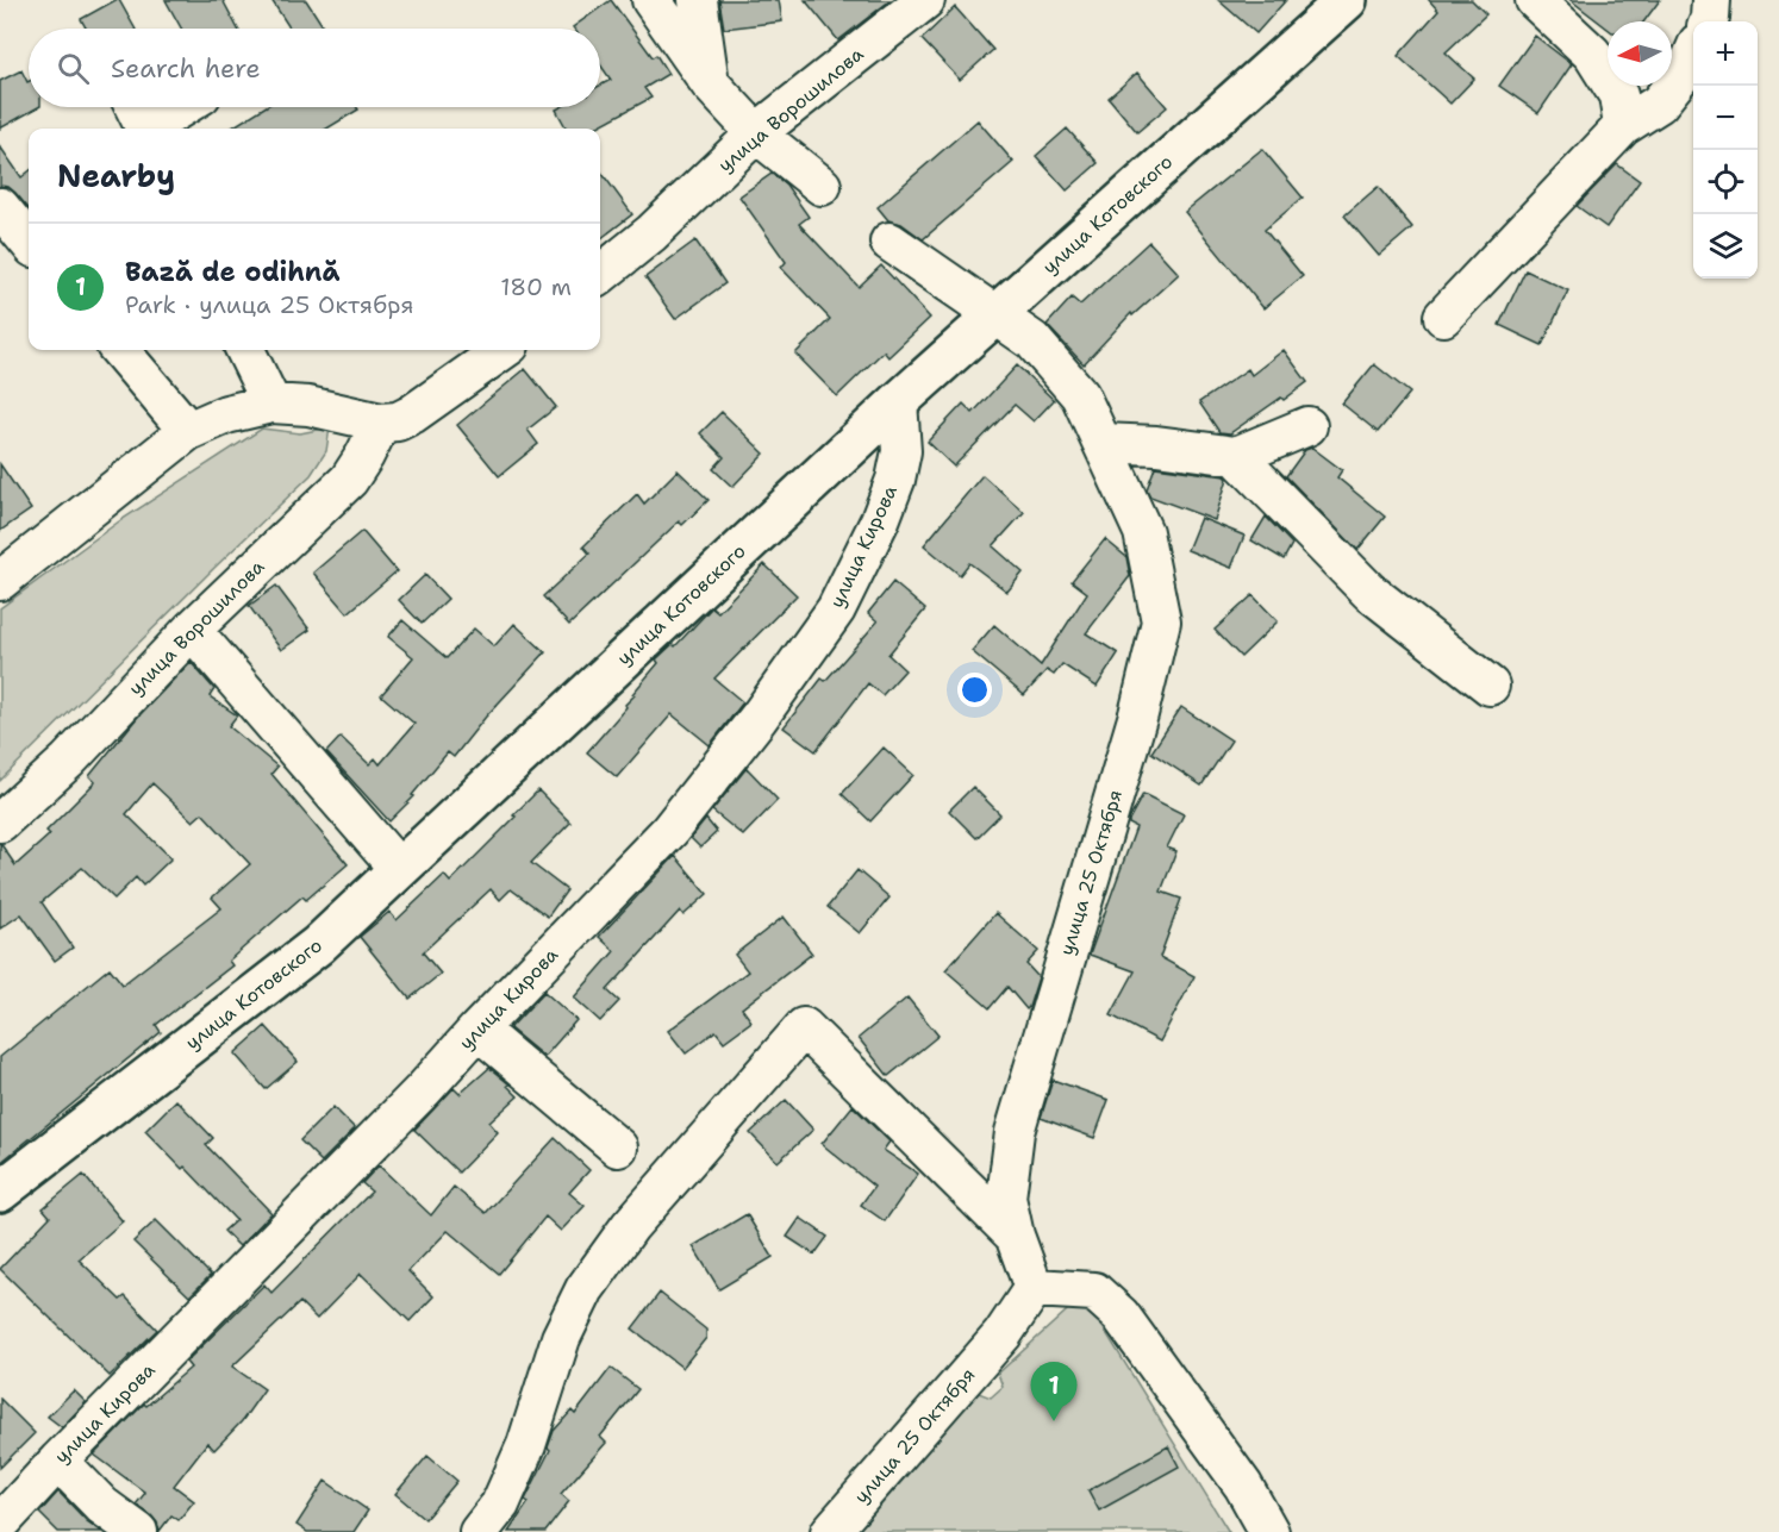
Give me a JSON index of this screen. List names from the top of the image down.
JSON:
{
  "streets": {
    "highway": ["улица Котовского"],
    "street": ["улица Ворошилова", "улица Кирова", "улица 25 Октября"]
  },
  "crossings": [
    ["улица Котовского", "улица Кирова"],
    ["улица Котовского", "улица 25 Октября"]
  ],
  "north": "left",
  "page": {
    "map_buttons": ["+", "−"],
    "search": "Search here",
    "heading": "Nearby",
    "list": [
      {
        "mark": "1",
        "name": "Bază de odihnă",
        "note": "Park · улица 25 Октября",
        "value": "180 m"
      }
    ],
    "pins": "1"
  }
}
